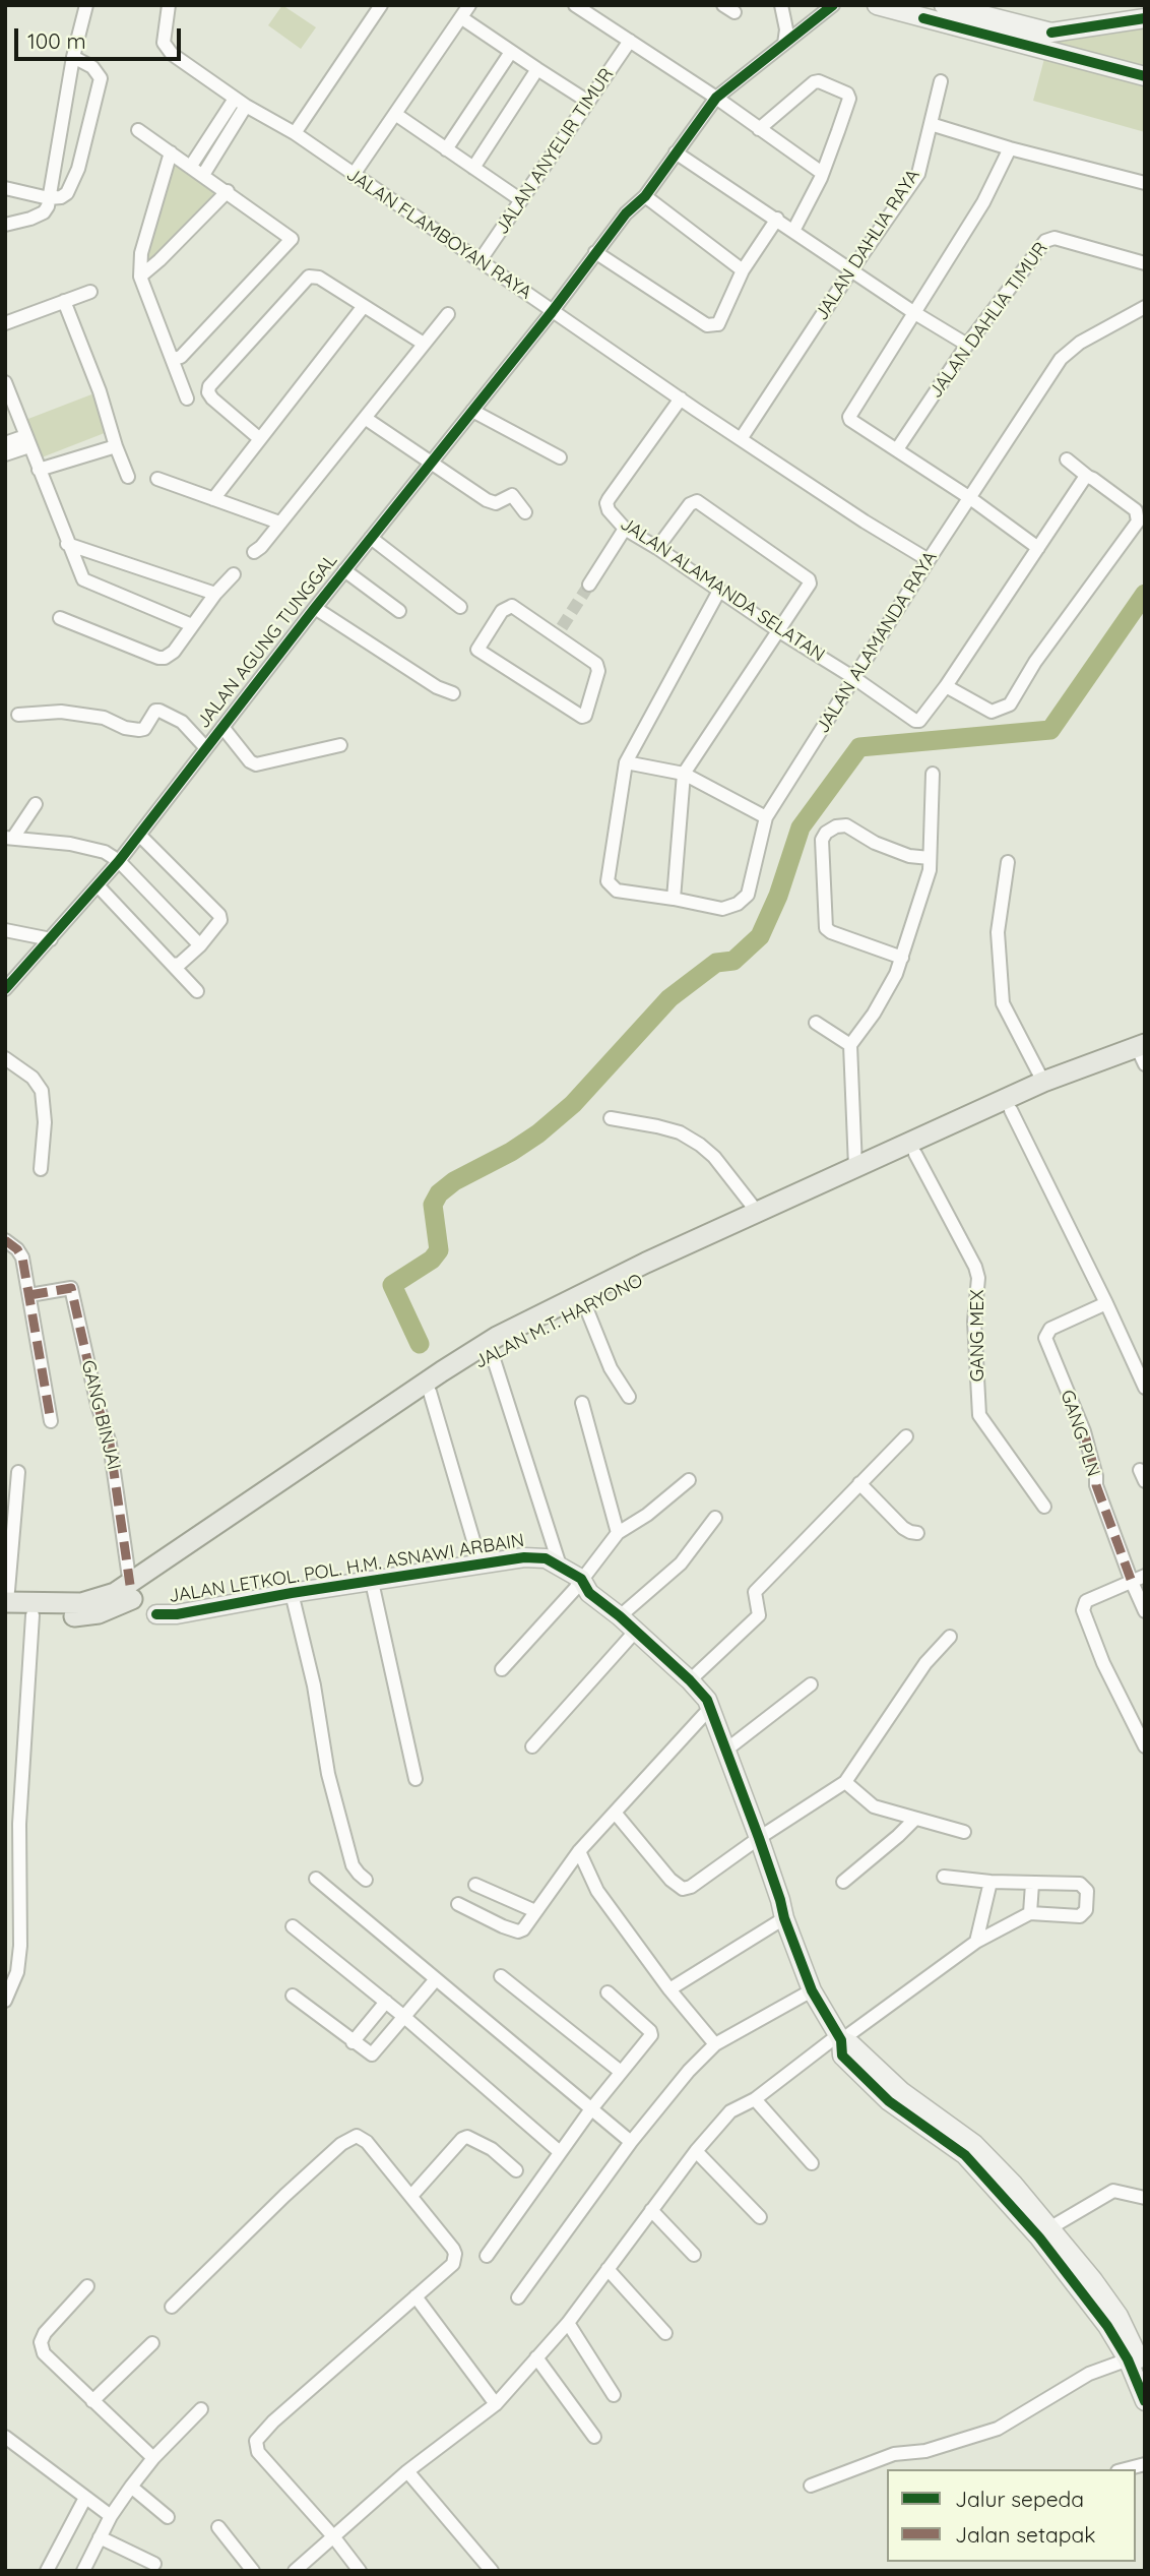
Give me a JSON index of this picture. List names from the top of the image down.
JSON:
{
  "streets": {
    "main road": ["JALAN M.T. HARYONO"],
    "street": [
      "JALAN ANYELIR TIMUR",
      "JALAN FLAMBOYAN RAYA",
      "JALAN DAHLIA RAYA",
      "JALAN DAHLIA TIMUR",
      "JALAN ALAMANDA SELATAN",
      "JALAN AGUNG TUNGGAL",
      "JALAN ALAMANDA RAYA",
      "GANG MEX",
      "GANG BINJAI",
      "GANG PLN",
      "JALAN LETKOL. POL. H.M. ASNAWI ARBAIN"
    ]
  },
  "crossings": [
    ["JALAN ANYELIR TIMUR", "JALAN FLAMBOYAN RAYA"],
    ["JALAN FLAMBOYAN RAYA", "JALAN DAHLIA RAYA"],
    ["JALAN FLAMBOYAN RAYA", "JALAN ALAMANDA SELATAN"],
    ["JALAN FLAMBOYAN RAYA", "JALAN AGUNG TUNGGAL"],
    ["JALAN FLAMBOYAN RAYA", "JALAN ALAMANDA RAYA"],
    ["JALAN ALAMANDA SELATAN", "JALAN ALAMANDA RAYA"],
    ["JALAN M.T. HARYONO", "GANG MEX"],
    ["JALAN M.T. HARYONO", "GANG BINJAI"],
    ["JALAN M.T. HARYONO", "JALAN LETKOL. POL. H.M. ASNAWI ARBAIN"],
    ["GANG BINJAI", "JALAN LETKOL. POL. H.M. ASNAWI ARBAIN"]
  ],
  "legend": ["Jalur sepeda", "Jalan setapak"],
  "scale_bar": "100 m"
}
